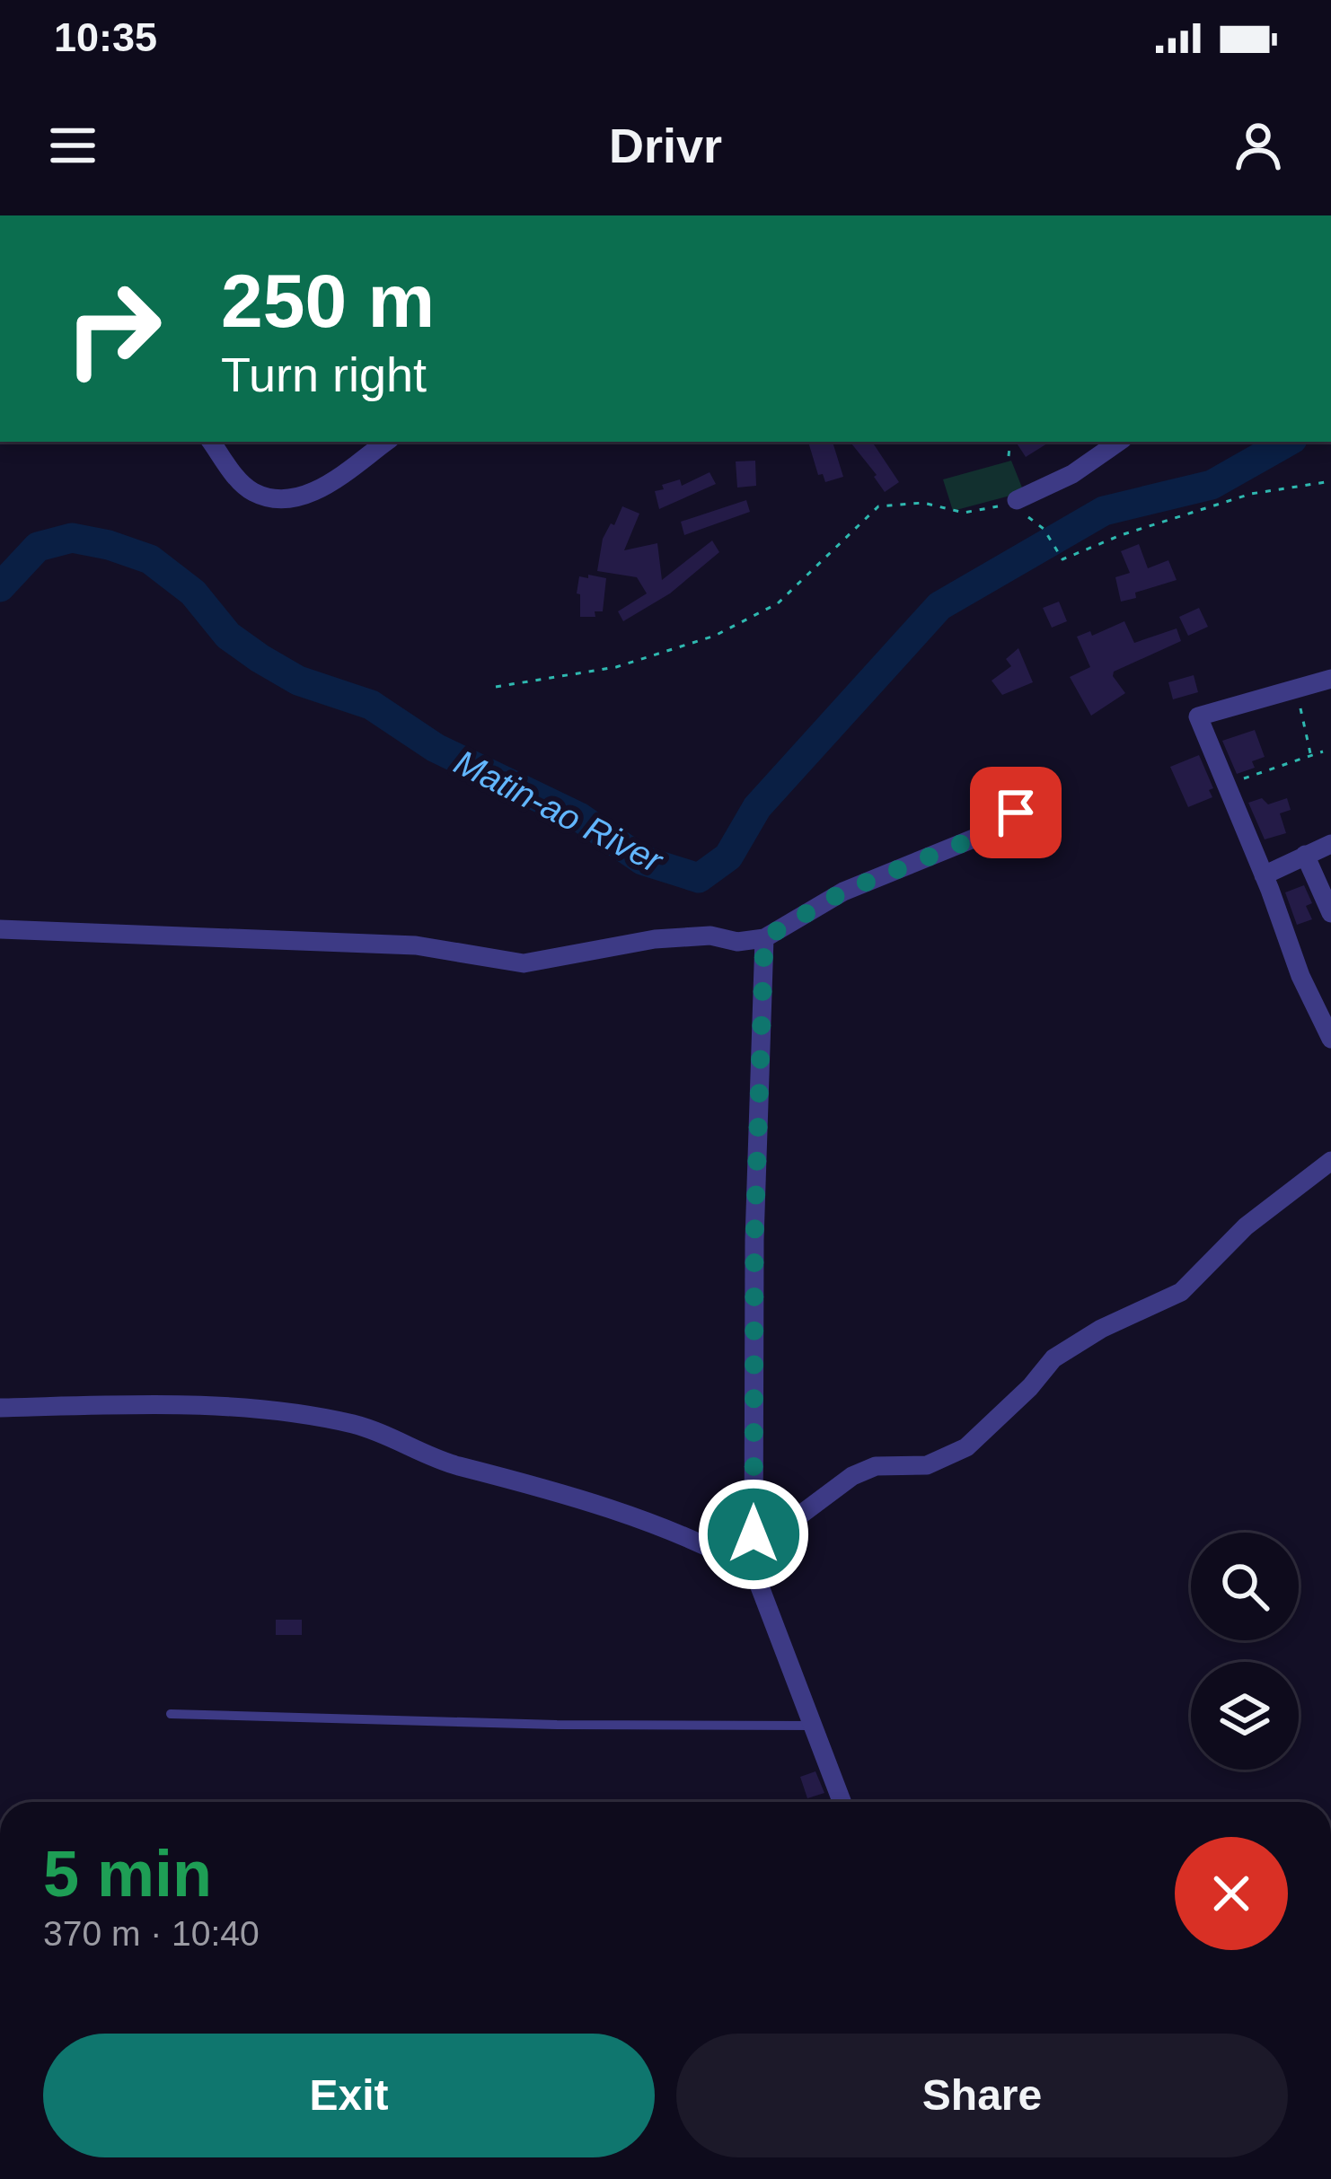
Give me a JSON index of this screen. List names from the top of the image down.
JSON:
{
  "water": ["Matin-ao River"],
  "page": {
    "status": "10:35",
    "header": "Drivr",
    "turn": ["250 m", "Turn right"],
    "heading": ["5 min", "370 m · 10:40"],
    "buttons": ["Exit", "Share"]
  }
}
